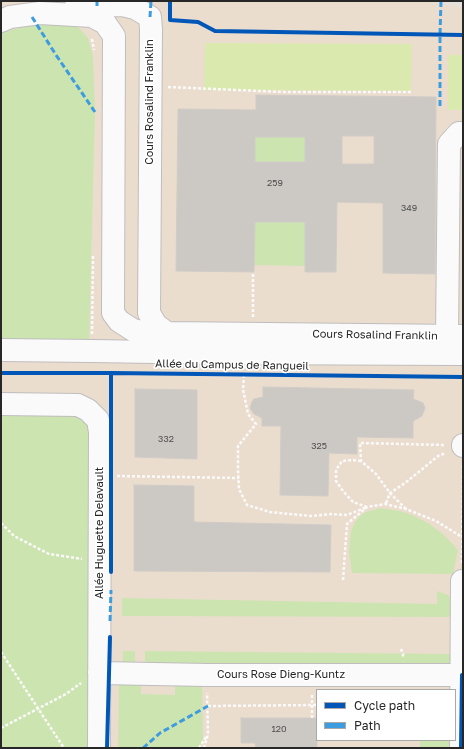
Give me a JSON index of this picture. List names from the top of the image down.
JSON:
{
  "streets": {
    "street": ["Cours Rosalind Franklin", "Allée Huguette Delavault", "Cours Rose Dieng-Kuntz"],
    "cycle path": ["Allée du Campus de Rangueil"]
  },
  "crossings": [
    ["Allée Huguette Delavault", "Cours Rose Dieng-Kuntz"]
  ],
  "house_numbers": [
    "259",
    "349",
    "332",
    "325",
    "120"
  ],
  "legend": ["Cycle path", "Path"]
}
